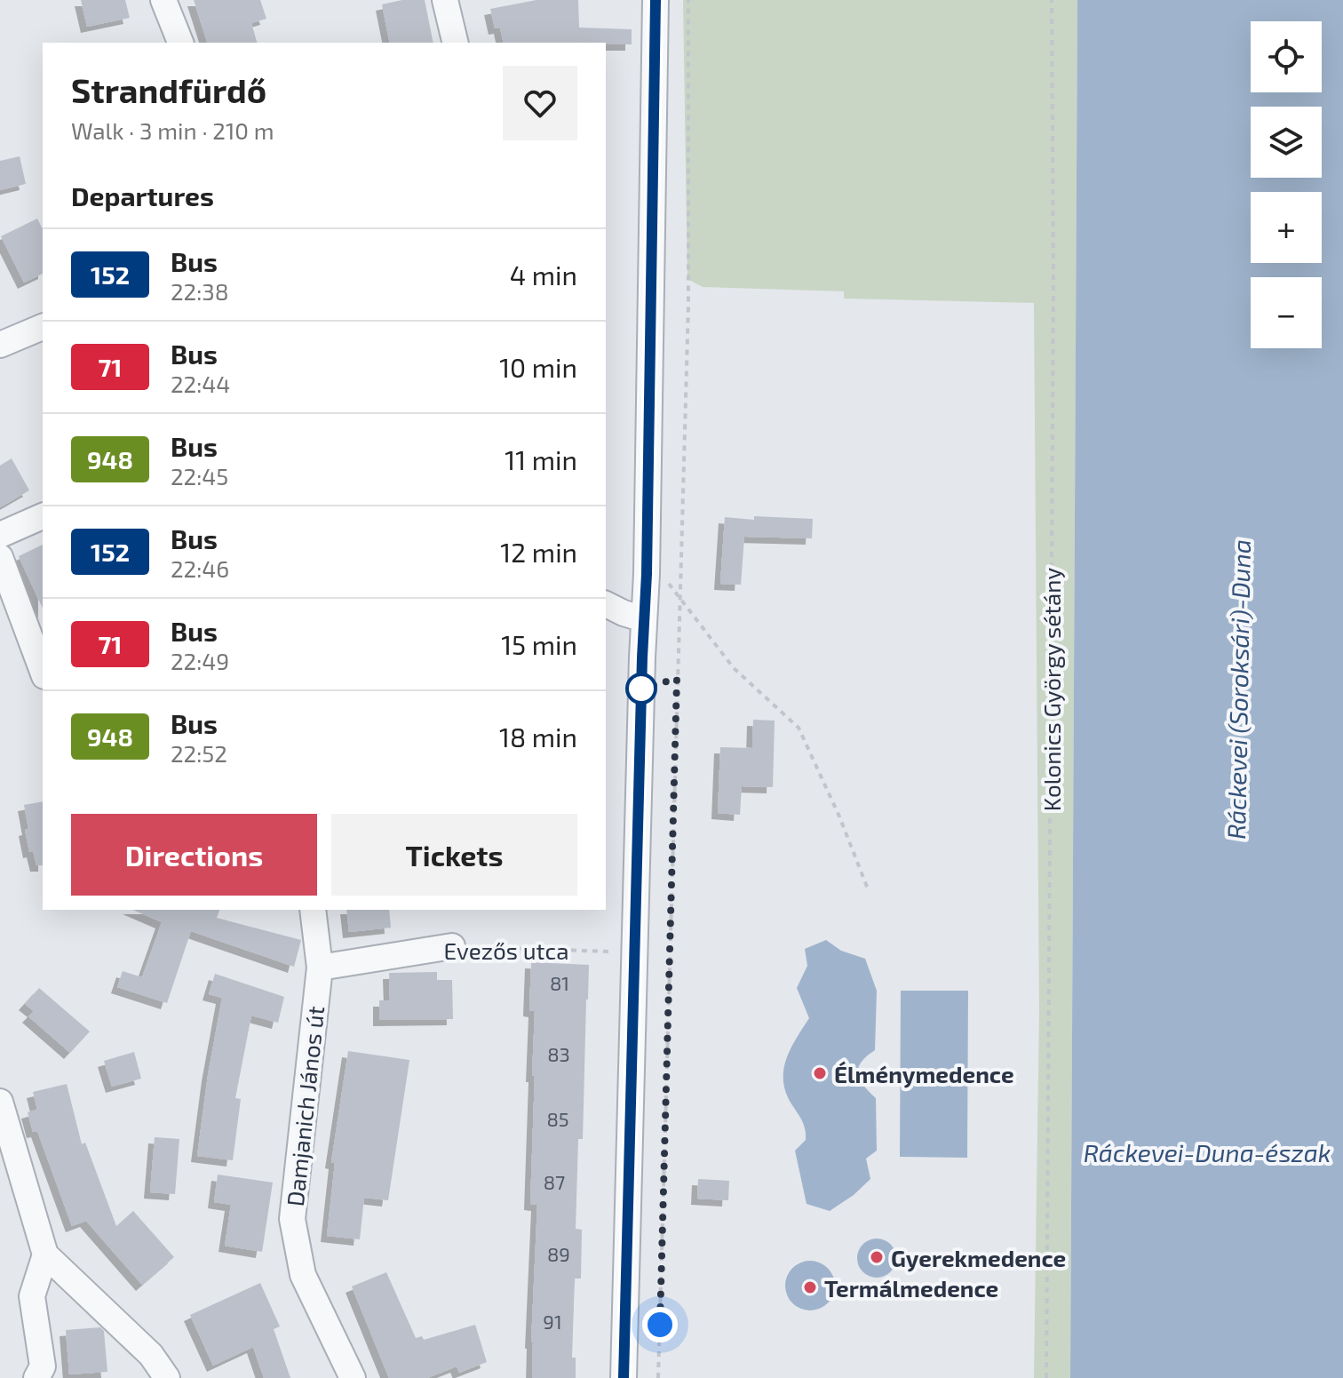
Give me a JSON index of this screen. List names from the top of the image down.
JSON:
{
  "streets": {
    "street": ["Evezős utca", "Damjanich János út"],
    "path": ["Kolonics György sétány"]
  },
  "crossings": [
    ["Evezős utca", "Damjanich János út"]
  ],
  "water": ["Ráckevei (Soroksári)-Duna", "Ráckevei-Duna-észak"],
  "places": ["Élménymedence", "Gyerekmedence", "Termálmedence"],
  "lines": ["bus line 152"],
  "house_numbers": [
    "81",
    "83",
    "85",
    "87",
    "89",
    "91"
  ],
  "page": {
    "map_buttons": ["+", "−"],
    "heading": [
      ["Strandfürdő", "Walk · 3 min · 210 m"],
      "Departures"
    ],
    "list": [
      {
        "mark": "152",
        "name": "Bus",
        "note": "22:38",
        "value": "4 min"
      },
      {
        "mark": "71",
        "name": "Bus",
        "note": "22:44",
        "value": "10 min"
      },
      {
        "mark": "948",
        "name": "Bus",
        "note": "22:45",
        "value": "11 min"
      },
      {
        "mark": "152",
        "name": "Bus",
        "note": "22:46",
        "value": "12 min"
      },
      {
        "mark": "71",
        "name": "Bus",
        "note": "22:49",
        "value": "15 min"
      },
      {
        "mark": "948",
        "name": "Bus",
        "note": "22:52",
        "value": "18 min"
      }
    ],
    "buttons": ["Directions", "Tickets"]
  }
}
